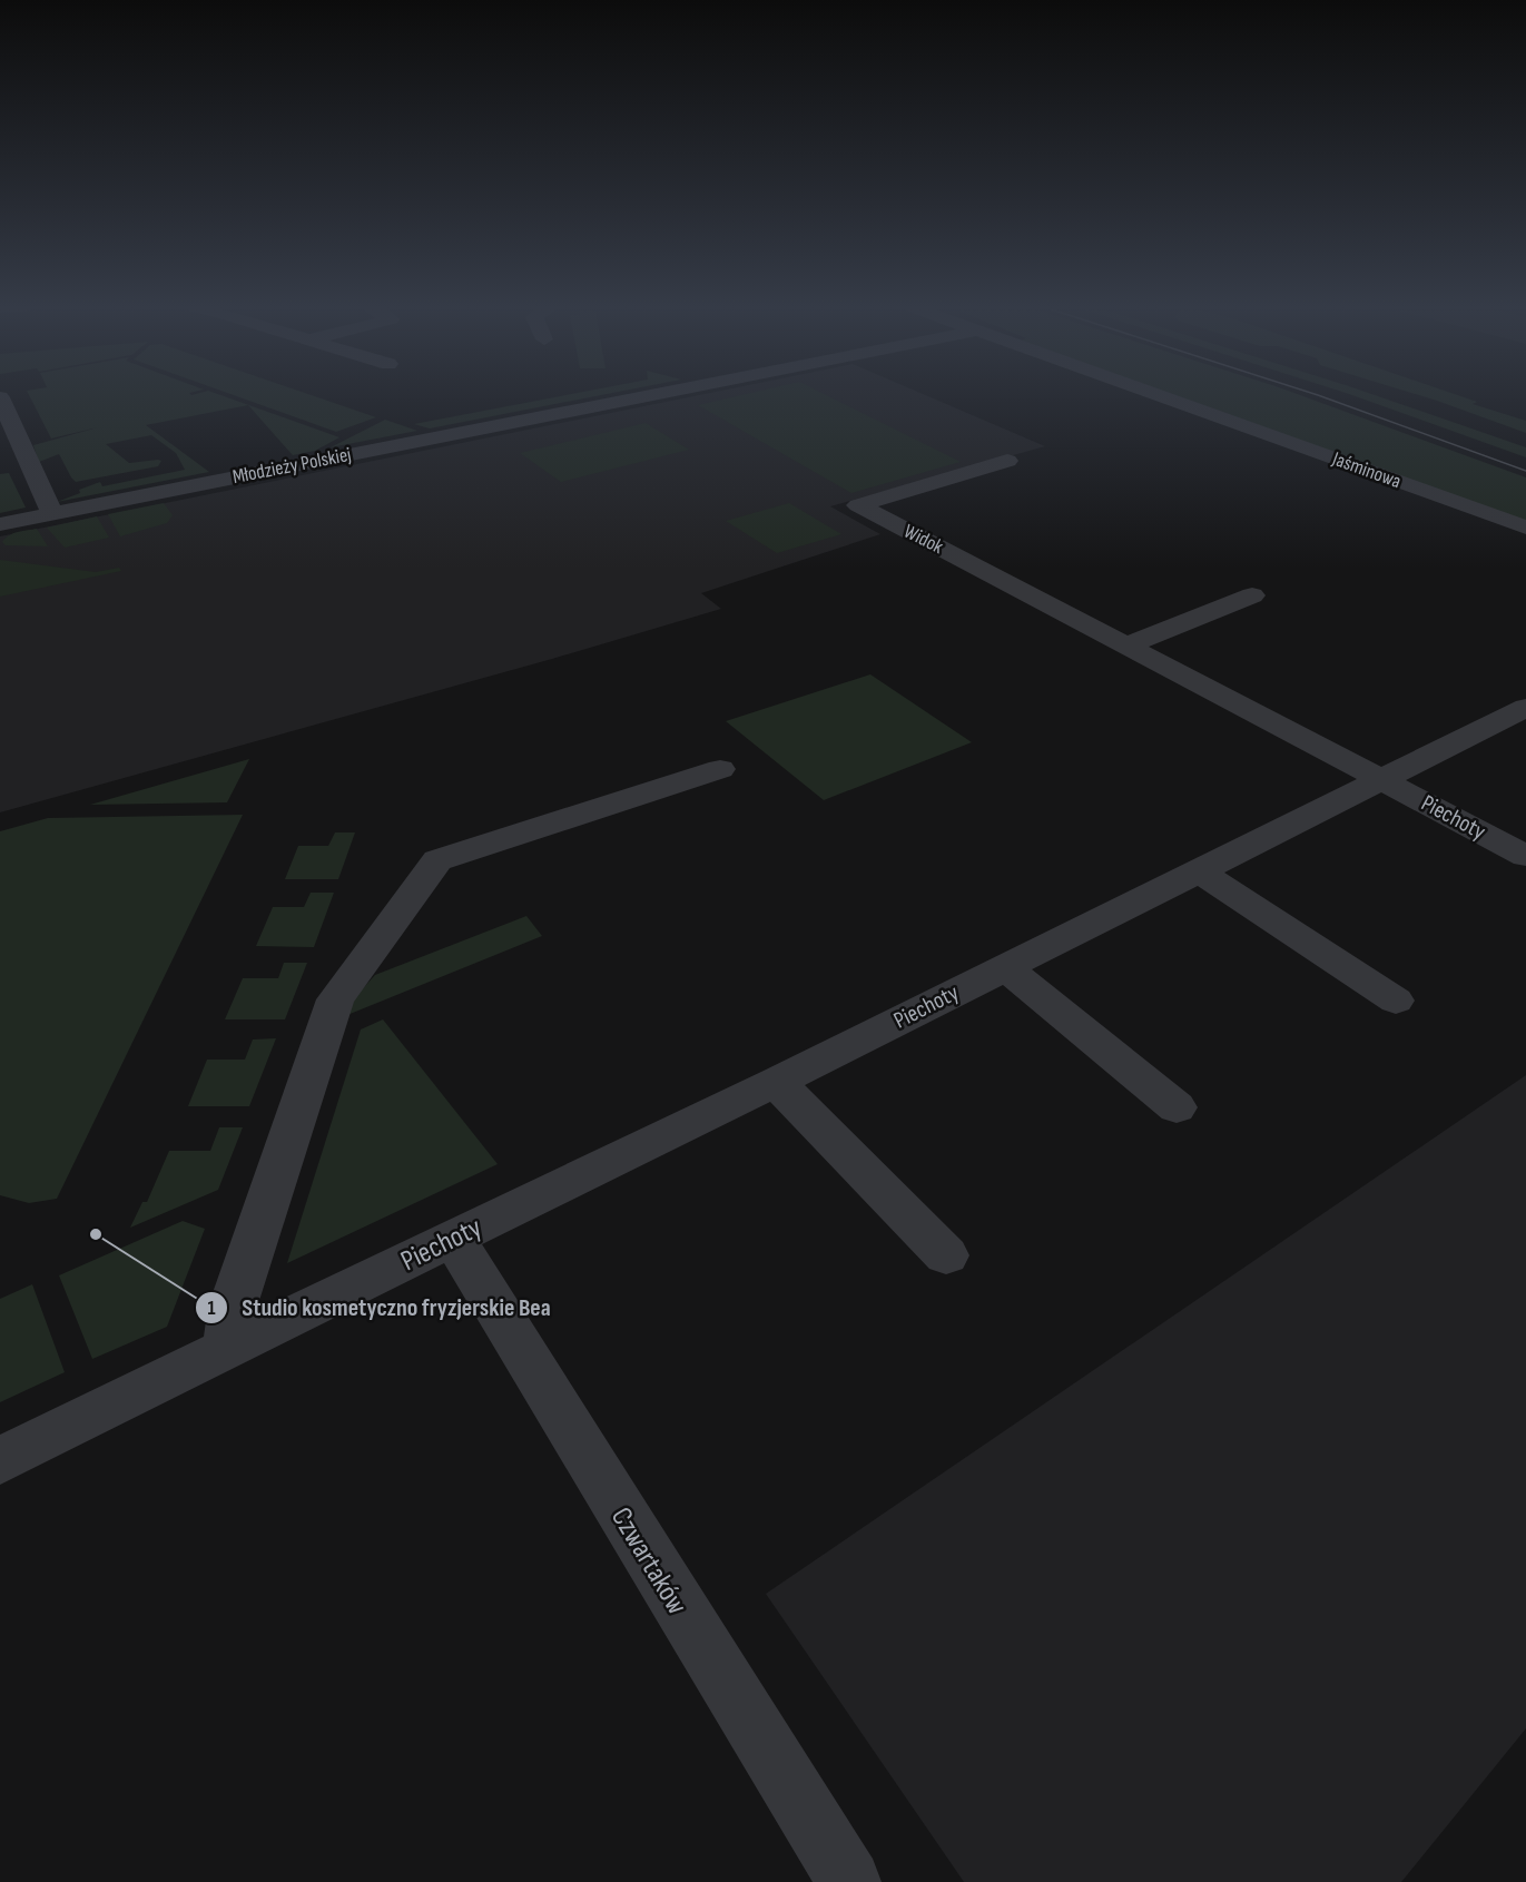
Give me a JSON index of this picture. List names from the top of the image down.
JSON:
{
  "streets": {
    "street": [
      "Młodzieży Polskiej",
      "Jaśminowa",
      "Widok",
      "Piechoty",
      "Czwartaków"
    ]
  },
  "crossings": [
    ["Widok", "Piechoty"],
    ["Piechoty", "Czwartaków"]
  ],
  "places": ["Studio kosmetyczno fryzjerskie Bea"]
}
